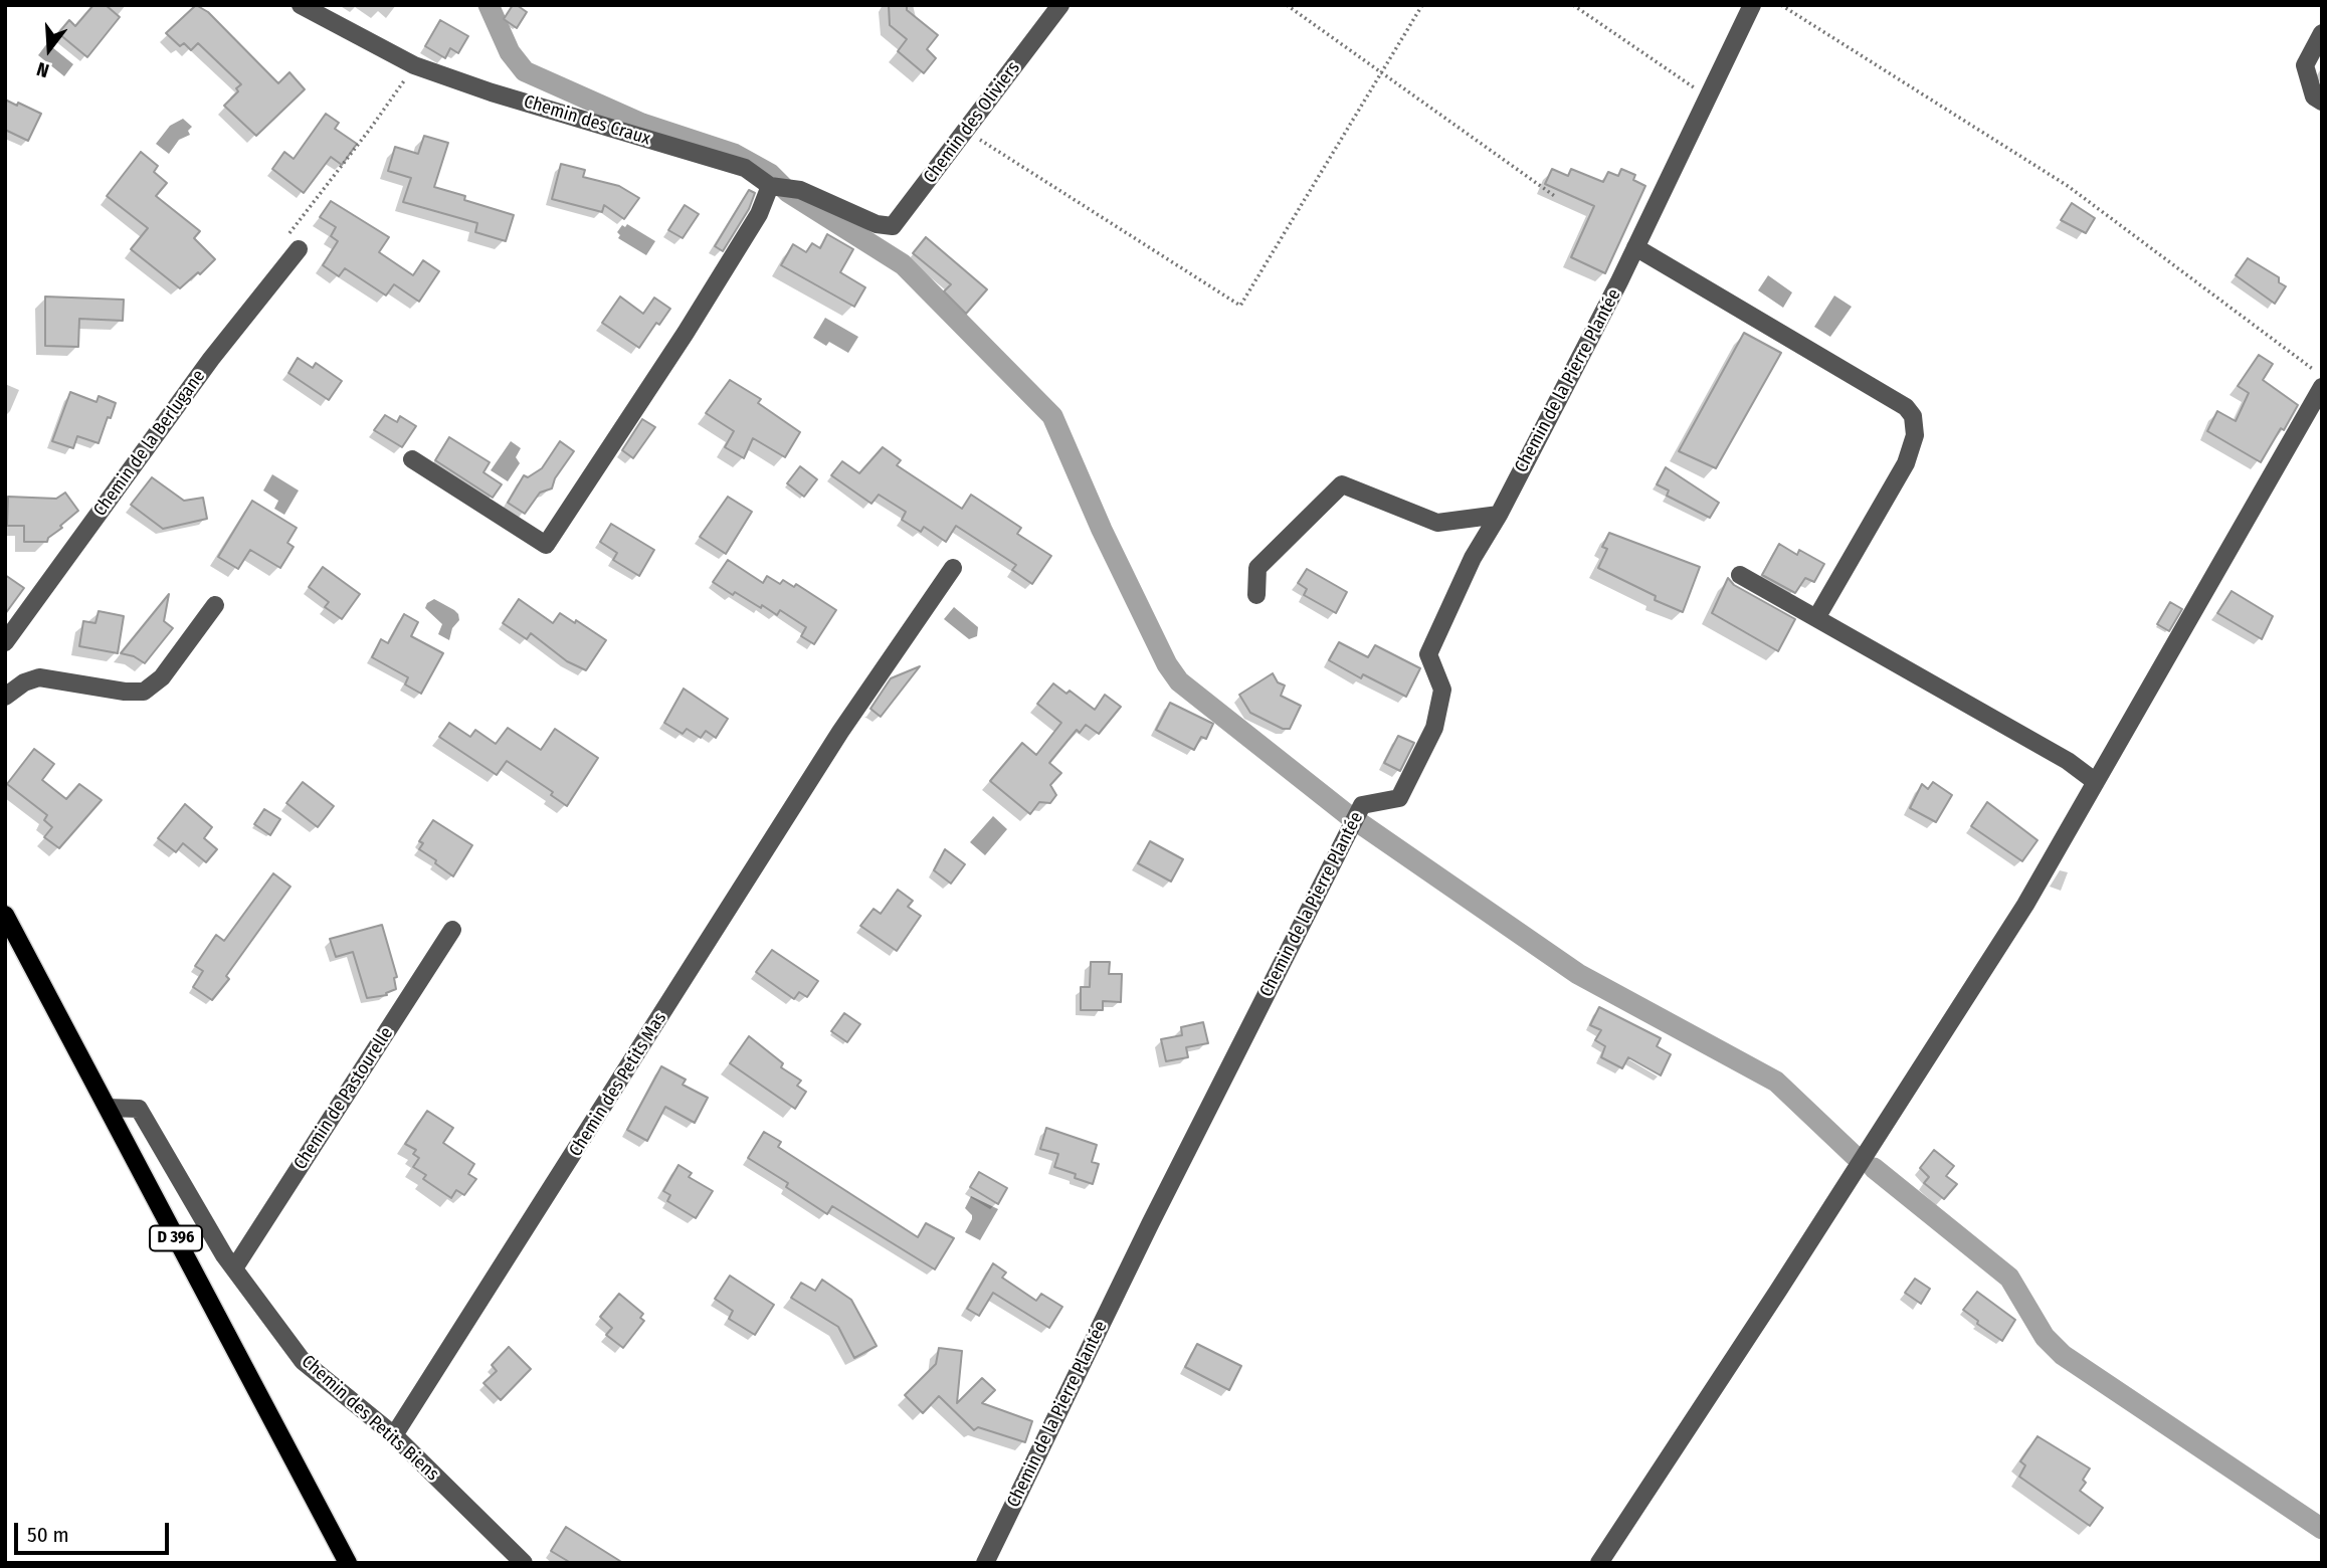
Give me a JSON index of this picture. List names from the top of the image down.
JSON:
{
  "streets": {
    "main road": ["D 396"],
    "street": [
      "Chemin des Craux",
      "Chemin des Oliviers",
      "Chemin de la Pierre Plantée",
      "Chemin de la Berlugane",
      "Chemin des Petits Mas",
      "Chemin de Pastourelle",
      "Chemin des Petits Biens"
    ]
  },
  "crossings": [
    ["Chemin des Craux", "Chemin des Oliviers"],
    ["Chemin des Petits Mas", "Chemin des Petits Biens"],
    ["Chemin de Pastourelle", "Chemin des Petits Biens"],
    ["D 396", "Chemin des Petits Biens"]
  ],
  "scale_bar": "50 m",
  "north": "bottom"
}
